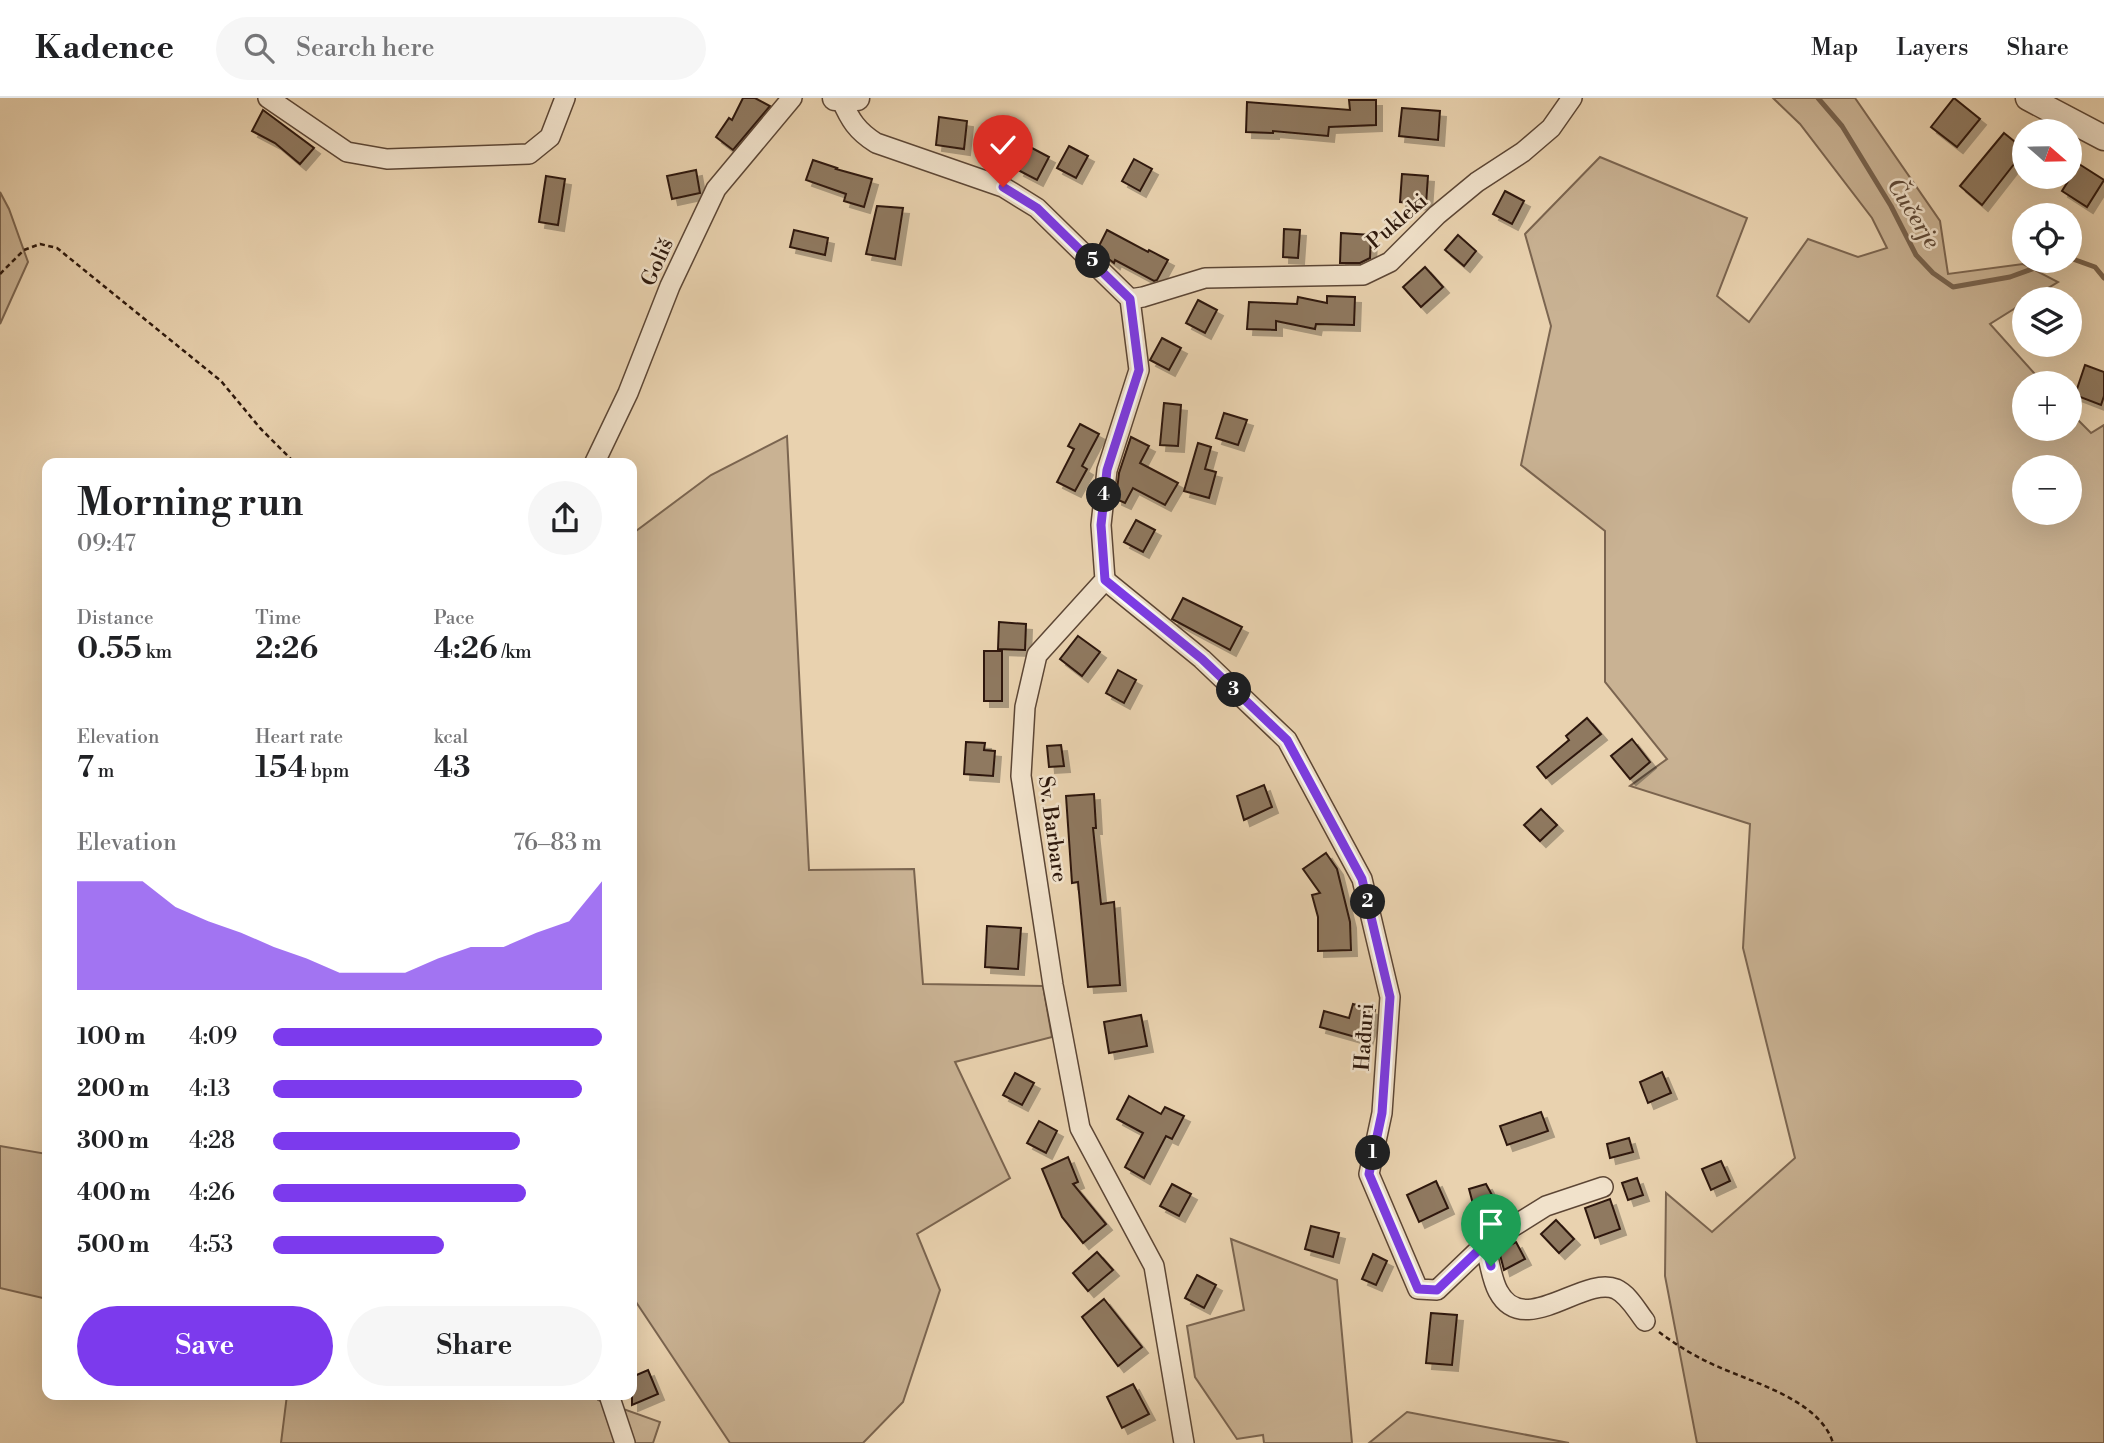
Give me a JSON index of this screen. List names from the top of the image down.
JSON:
{
  "streets": {
    "street": [
      "Pukleki",
      "Goliš",
      "Sv. Barbare",
      "Hađuri"
    ]
  },
  "crossings": [
    ["Sv. Barbare", "Hađuri"]
  ],
  "water": ["Čučerje"],
  "north": "right",
  "page": {
    "header": "Kadence",
    "search": "Search here",
    "nav": ["Map", "Layers", "Share"],
    "map_buttons": ["+", "−"],
    "pins": [
      "5",
      "4",
      "3",
      "2",
      "1"
    ],
    "heading": ["Morning run", "09:47"],
    "stats": [
      ["Distance", "0.55 km"],
      ["Time", "2:26"],
      ["Pace", "4:26 /km"],
      ["Elevation", "7 m"],
      ["Heart rate", "154 bpm"],
      ["kcal", "43"]
    ],
    "chart": ["Elevation", "76–83 m"],
    "list": [
      {
        "name": "100 m",
        "note": "4:09"
      },
      {
        "name": "200 m",
        "note": "4:13"
      },
      {
        "name": "300 m",
        "note": "4:28"
      },
      {
        "name": "400 m",
        "note": "4:26"
      },
      {
        "name": "500 m",
        "note": "4:53"
      }
    ],
    "buttons": ["Save", "Share"]
  }
}
